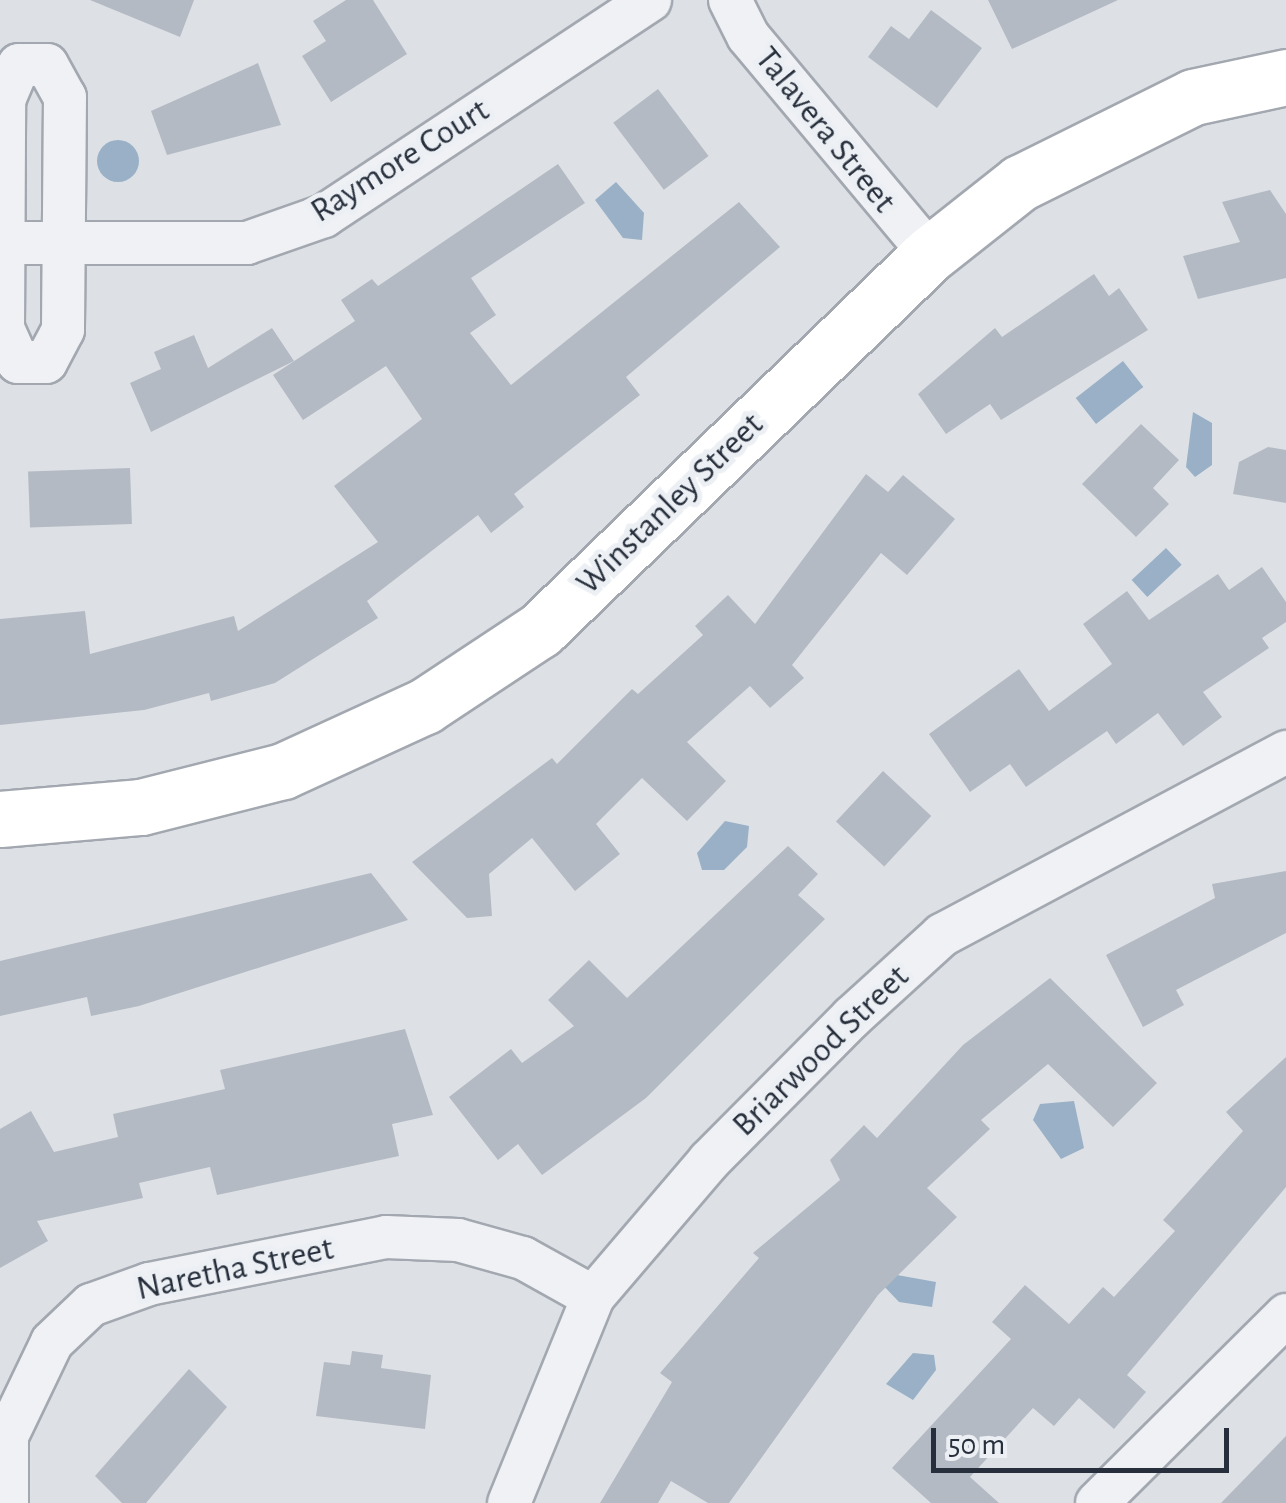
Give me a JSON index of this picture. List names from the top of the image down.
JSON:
{
  "streets": {
    "street": [
      "Talavera Street",
      "Raymore Court",
      "Winstanley Street",
      "Briarwood Street",
      "Naretha Street"
    ]
  },
  "crossings": [
    ["Talavera Street", "Winstanley Street"],
    ["Briarwood Street", "Naretha Street"]
  ],
  "scale_bar": "50 m"
}
